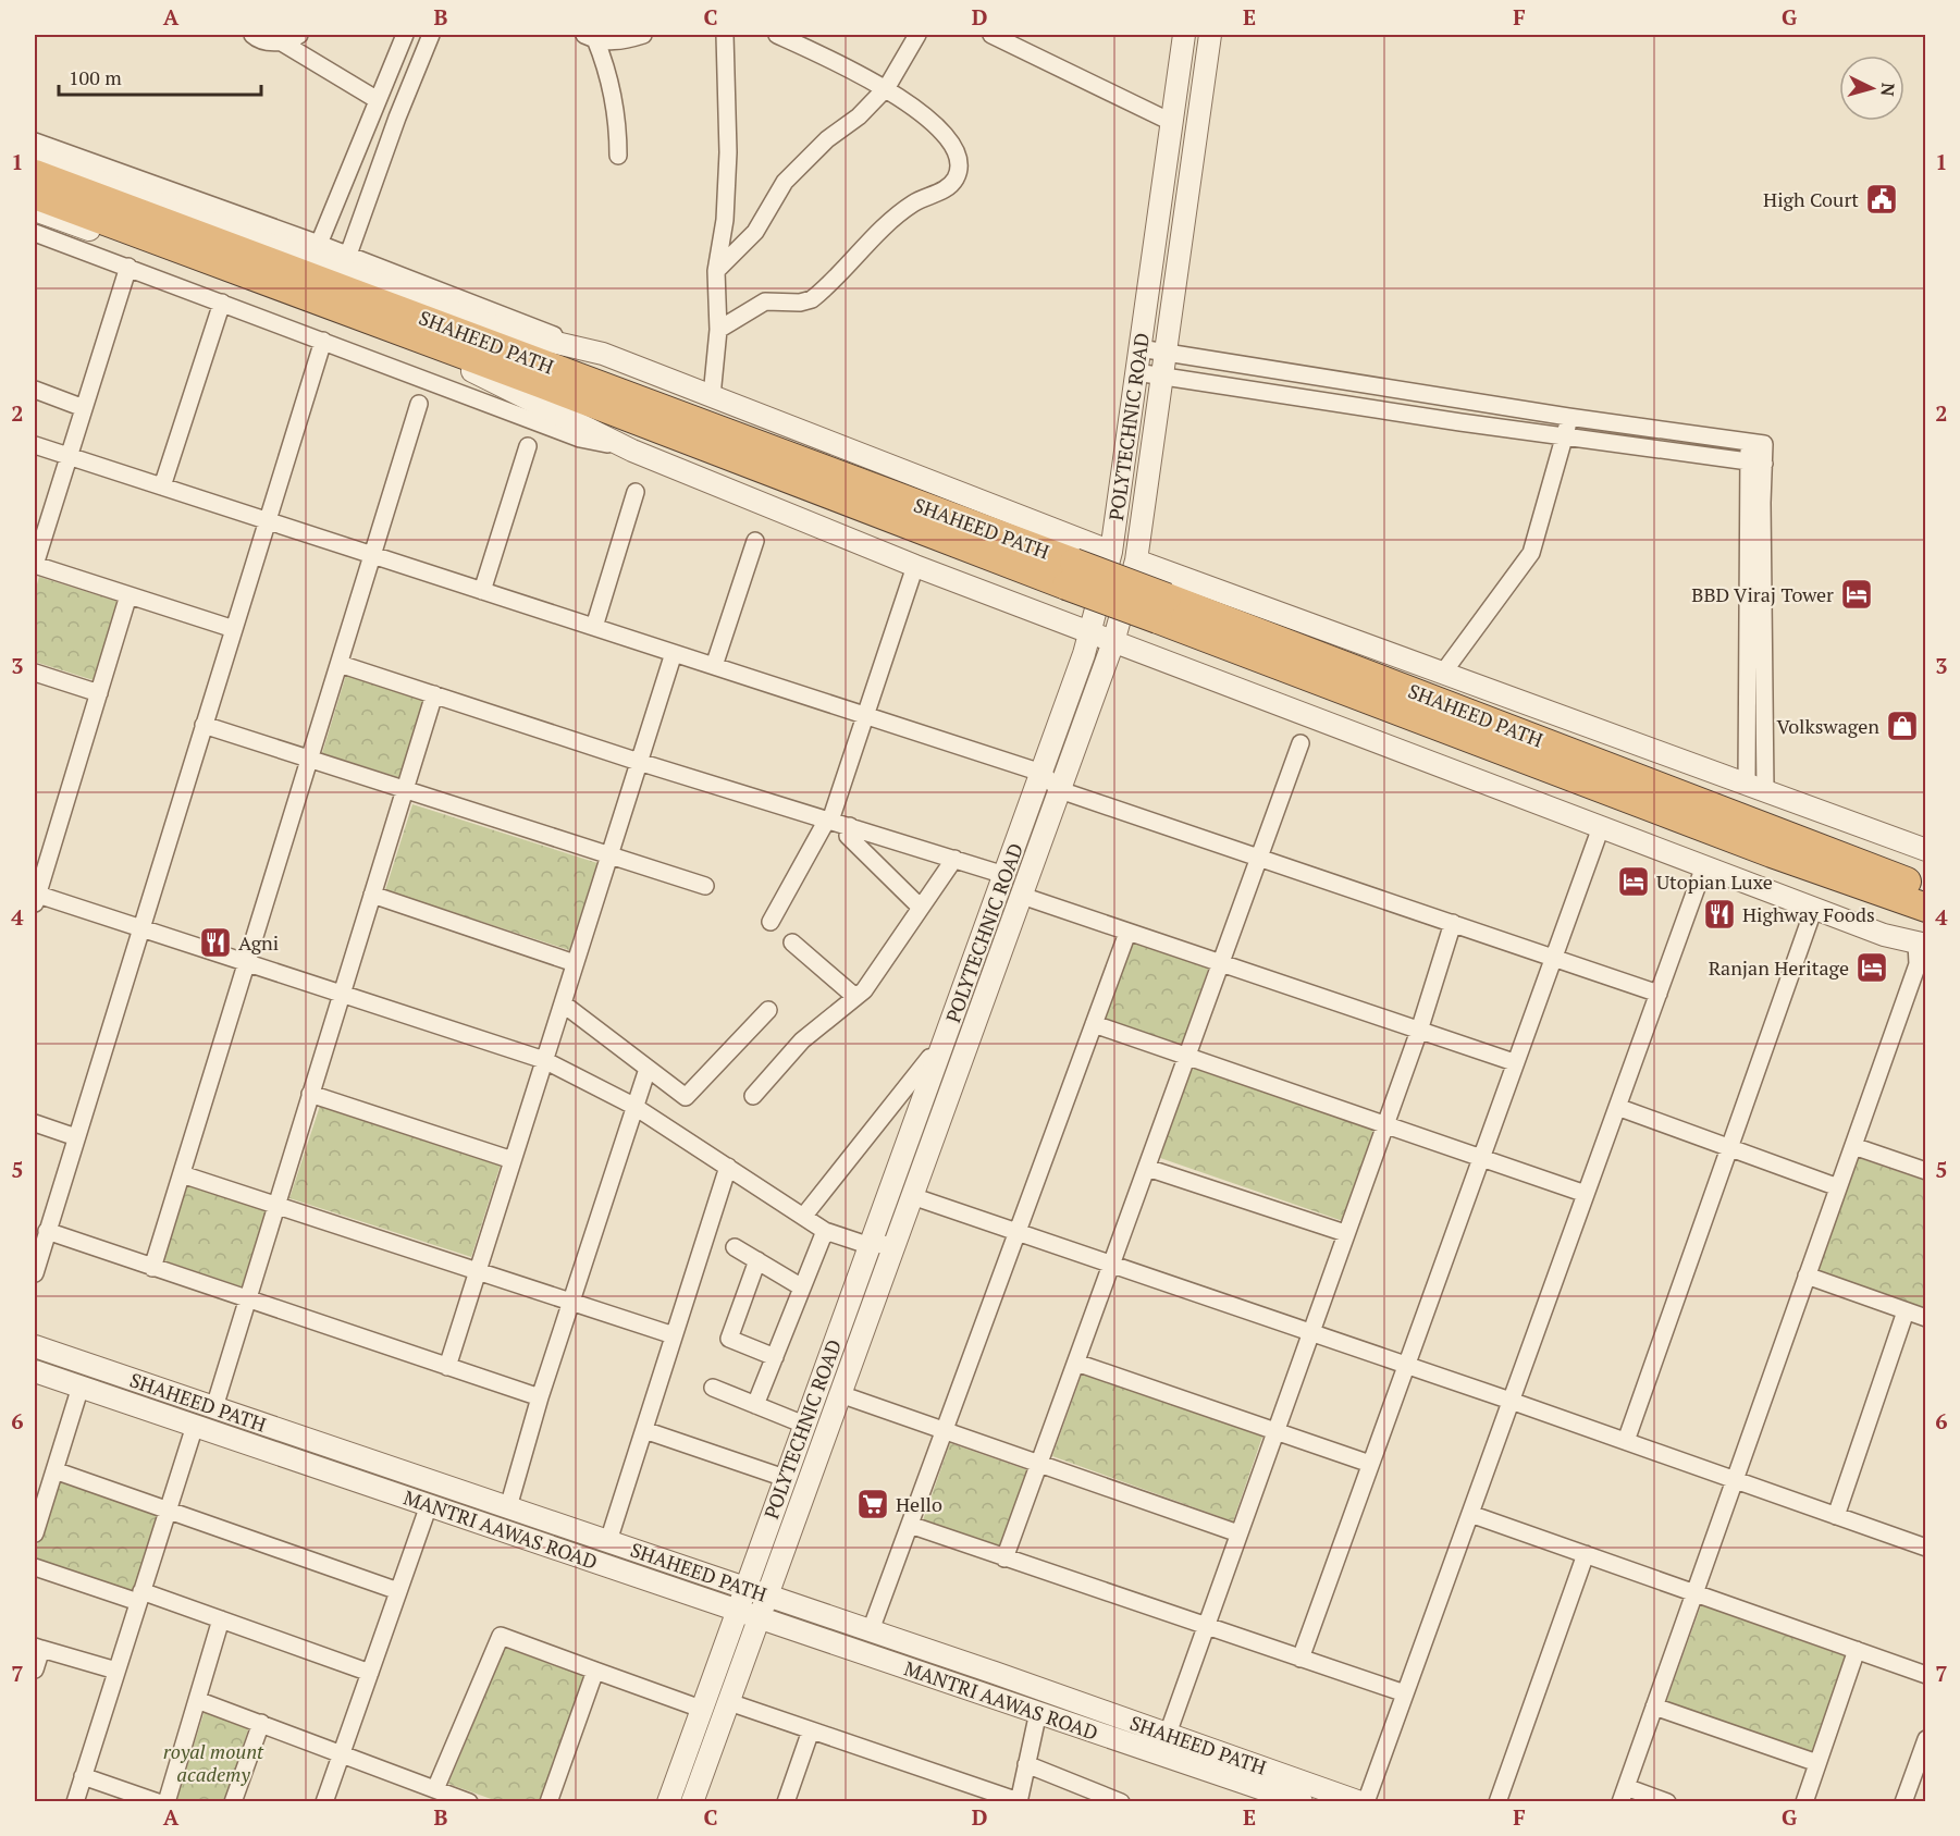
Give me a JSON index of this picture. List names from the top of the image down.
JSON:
{
  "streets": {
    "highway": ["SHAHEED PATH"],
    "street": ["POLYTECHNIC ROAD", "MANTRI AAWAS ROAD"]
  },
  "crossings": [
    ["SHAHEED PATH", "POLYTECHNIC ROAD"],
    ["POLYTECHNIC ROAD", "MANTRI AAWAS ROAD"]
  ],
  "parks": ["royal mount academy"],
  "places": {
    "public building": ["High Court"],
    "hotel": ["BBD Viraj Tower", "Utopian Luxe", "Ranjan Heritage"],
    "shop": ["Volkswagen"],
    "restaurant": ["Highway Foods", "Agni"],
    "supermarket": ["Hello"]
  },
  "scale_bar": "100 m",
  "north": "right",
  "grid": {
    "columns": [
      "A",
      "B",
      "C",
      "D",
      "E",
      "F",
      "G"
    ],
    "rows": [
      "1",
      "2",
      "3",
      "4",
      "5",
      "6",
      "7"
    ]
  }
}
